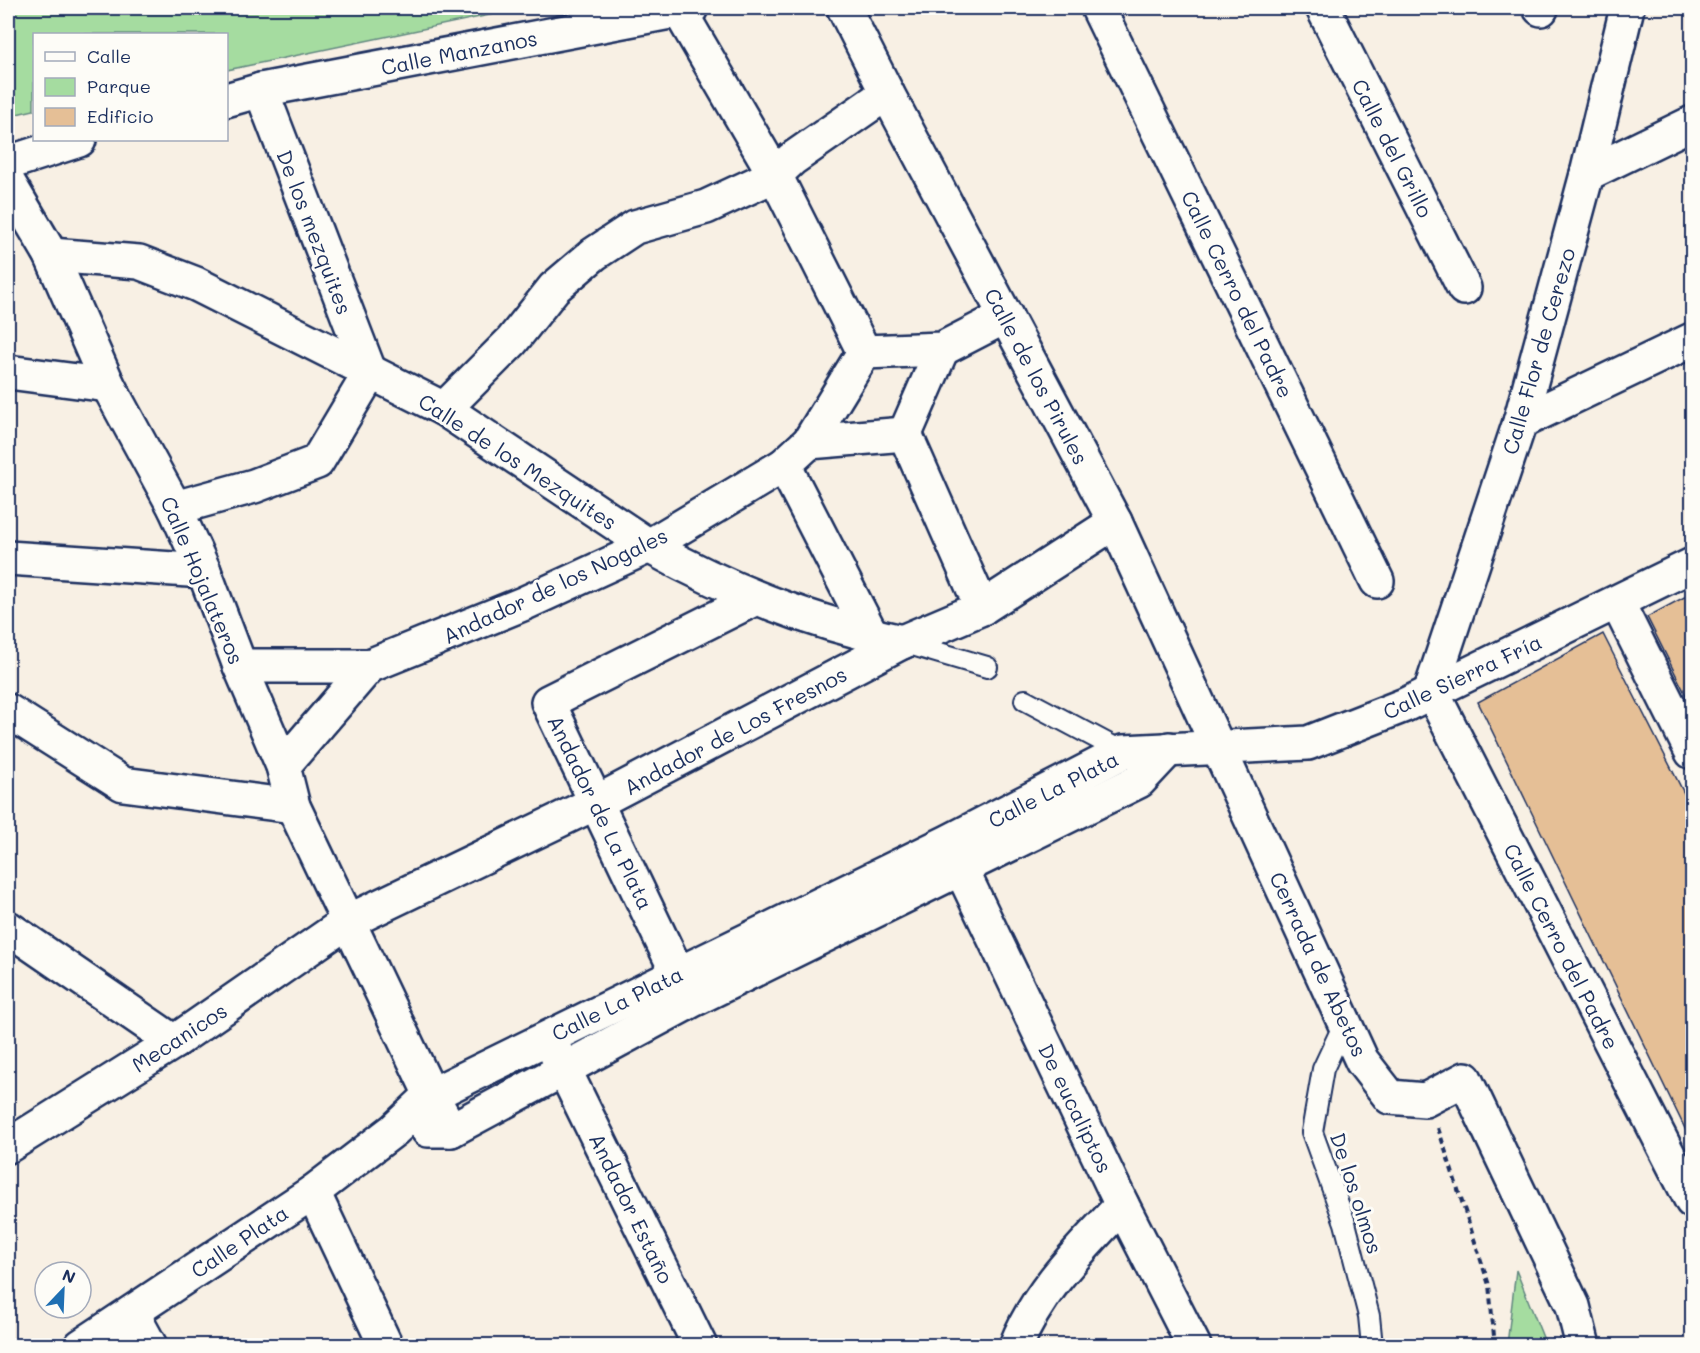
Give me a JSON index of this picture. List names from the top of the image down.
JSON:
{
  "streets": {
    "street": [
      "Calle Manzanos",
      "Calle del Grillo",
      "De los mezquites",
      "Calle Cerro del Padre",
      "Calle Flor de Cerezo",
      "Calle de los Pirules",
      "Calle de los Mezquites",
      "Calle Hojalateros",
      "Andador de los Nogales",
      "Calle Sierra Fría",
      "Andador de Los Fresnos",
      "Calle La Plata",
      "Andador de La Plata",
      "Cerrada de Abetos",
      "Mecanicos",
      "De eucaliptos",
      "Andador Estaño",
      "Calle Plata"
    ],
    "lane": ["De los olmos"]
  },
  "crossings": [
    ["Calle Manzanos", "De los mezquites"],
    ["De los mezquites", "Calle de los Mezquites"],
    ["Calle Cerro del Padre", "Calle Flor de Cerezo"],
    ["Calle Cerro del Padre", "Calle Sierra Fría"],
    ["Calle Flor de Cerezo", "Calle Sierra Fría"],
    ["Calle de los Pirules", "Calle Sierra Fría"],
    ["Calle de los Pirules", "Andador de Los Fresnos"],
    ["Calle de los Pirules", "Cerrada de Abetos"],
    ["Calle de los Mezquites", "Calle Hojalateros"],
    ["Calle de los Mezquites", "Andador de los Nogales"],
    ["Calle de los Mezquites", "Andador de Los Fresnos"],
    ["Calle de los Mezquites", "Andador de La Plata"],
    ["Calle Hojalateros", "Andador de los Nogales"],
    ["Calle Hojalateros", "Andador de Los Fresnos"],
    ["Calle Hojalateros", "Calle La Plata"],
    ["Calle Hojalateros", "Mecanicos"],
    ["Calle Sierra Fría", "Cerrada de Abetos"],
    ["Andador de Los Fresnos", "Andador de La Plata"],
    ["Andador de Los Fresnos", "Mecanicos"],
    ["Calle La Plata", "Andador de La Plata"],
    ["Calle La Plata", "De eucaliptos"],
    ["Calle La Plata", "Andador Estaño"],
    ["Calle La Plata", "Calle Plata"],
    ["Cerrada de Abetos", "De los olmos"]
  ],
  "legend": ["Calle", "Parque", "Edificio"],
  "north": "top right"
}
